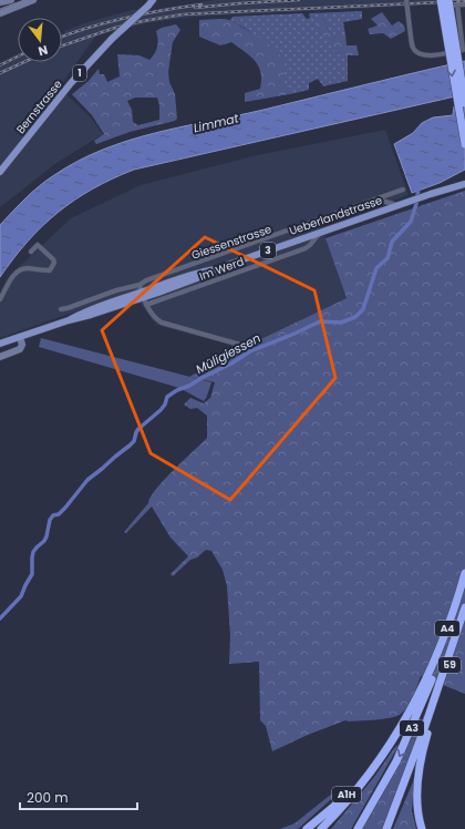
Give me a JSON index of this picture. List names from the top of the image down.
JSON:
{
  "streets": {
    "highway": [
      "A4",
      "59",
      "A3",
      "A1H"
    ],
    "main road": [
      "1",
      "Bernstrasse",
      "Ueberlandstrasse",
      "3"
    ],
    "street": ["Giessenstrasse", "Im Werd"]
  },
  "crossings": [
    ["Ueberlandstrasse", "Im Werd"],
    ["A4", "59"],
    ["A4", "A1H"],
    ["59", "A3"]
  ],
  "water": ["Limmat", "Müligiessen"],
  "scale_bar": "200 m",
  "north": "bottom"
}
